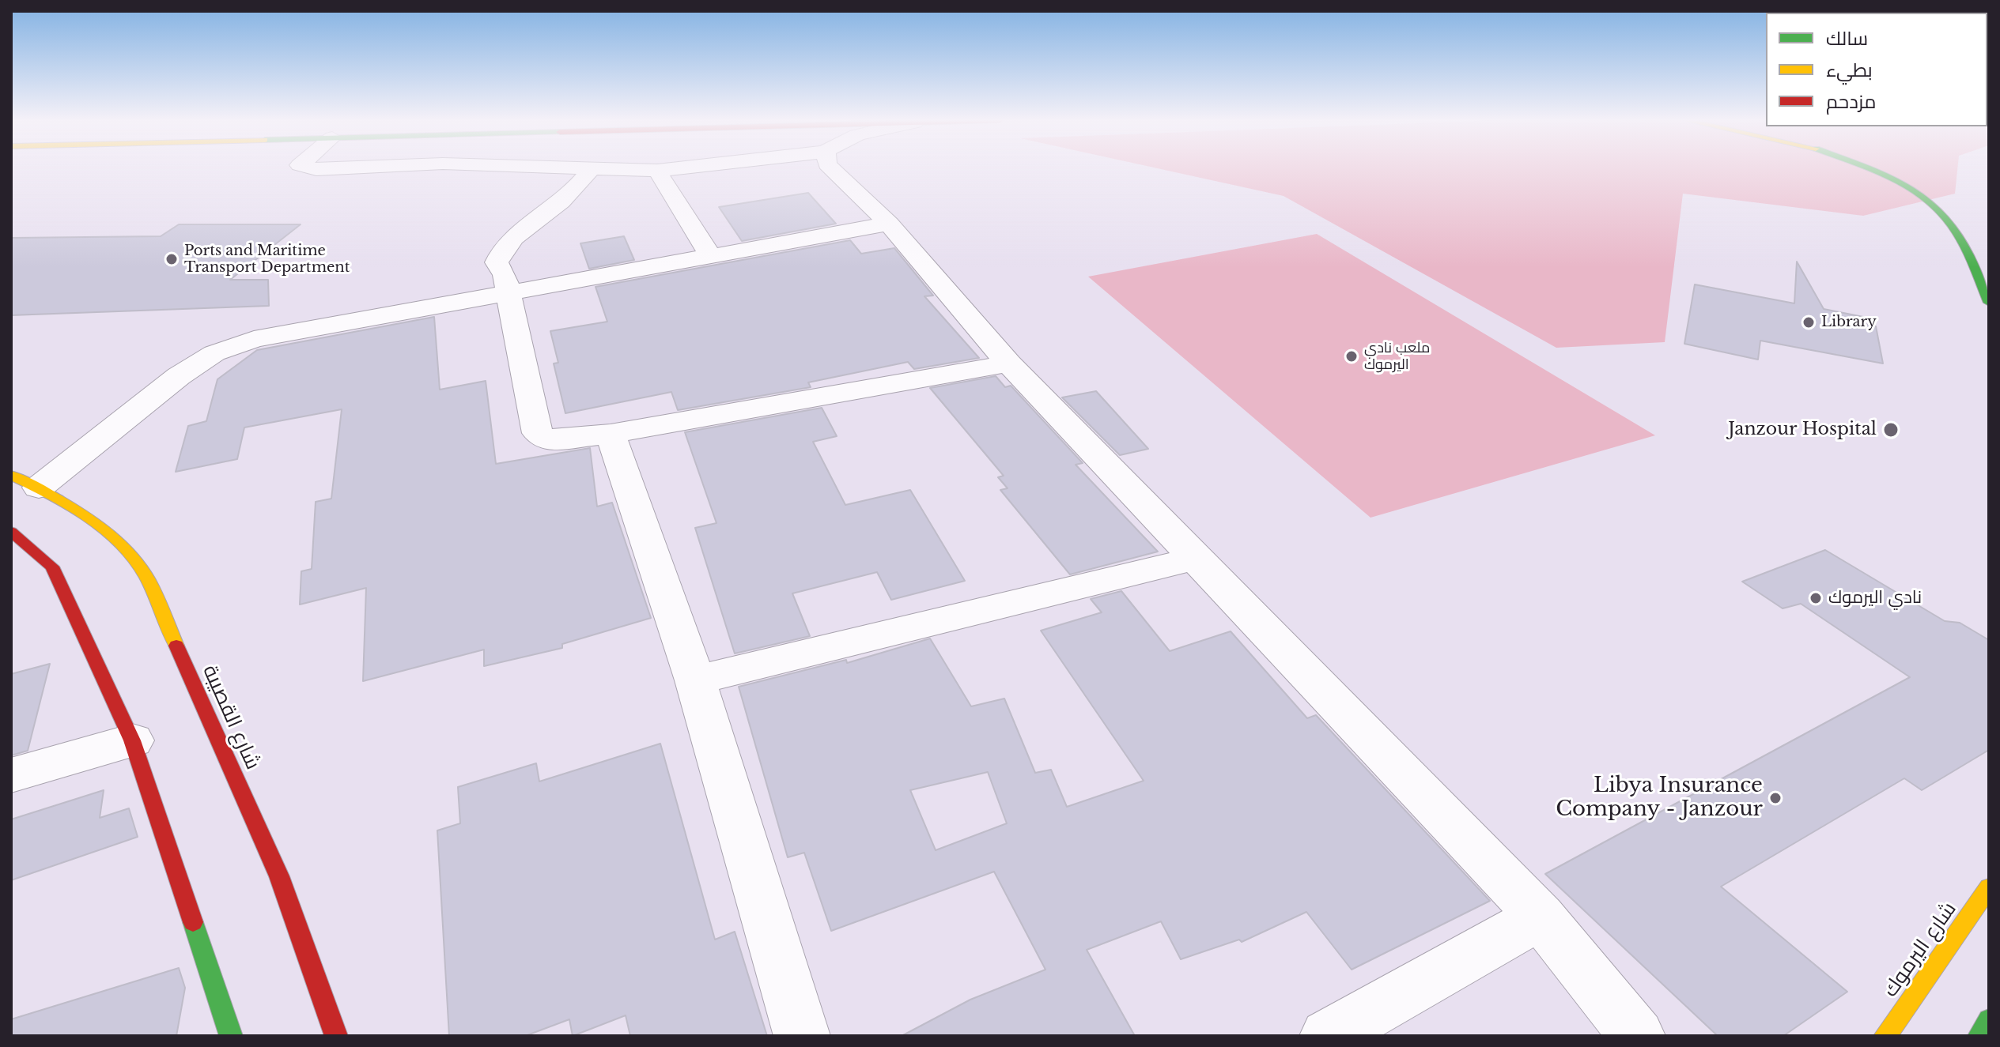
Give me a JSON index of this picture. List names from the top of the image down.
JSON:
{
  "streets": {
    "main road": ["شارع القصيبة", "شارع اليرموك"]
  },
  "places": [
    "Ports and Maritime Transport Department",
    "Library",
    "ملعب نادي اليرموك",
    "Janzour Hospital",
    "نادي اليرموك",
    "Libya Insurance Company - Janzour"
  ],
  "legend": ["سالك", "بطيء", "مزدحم"]
}
